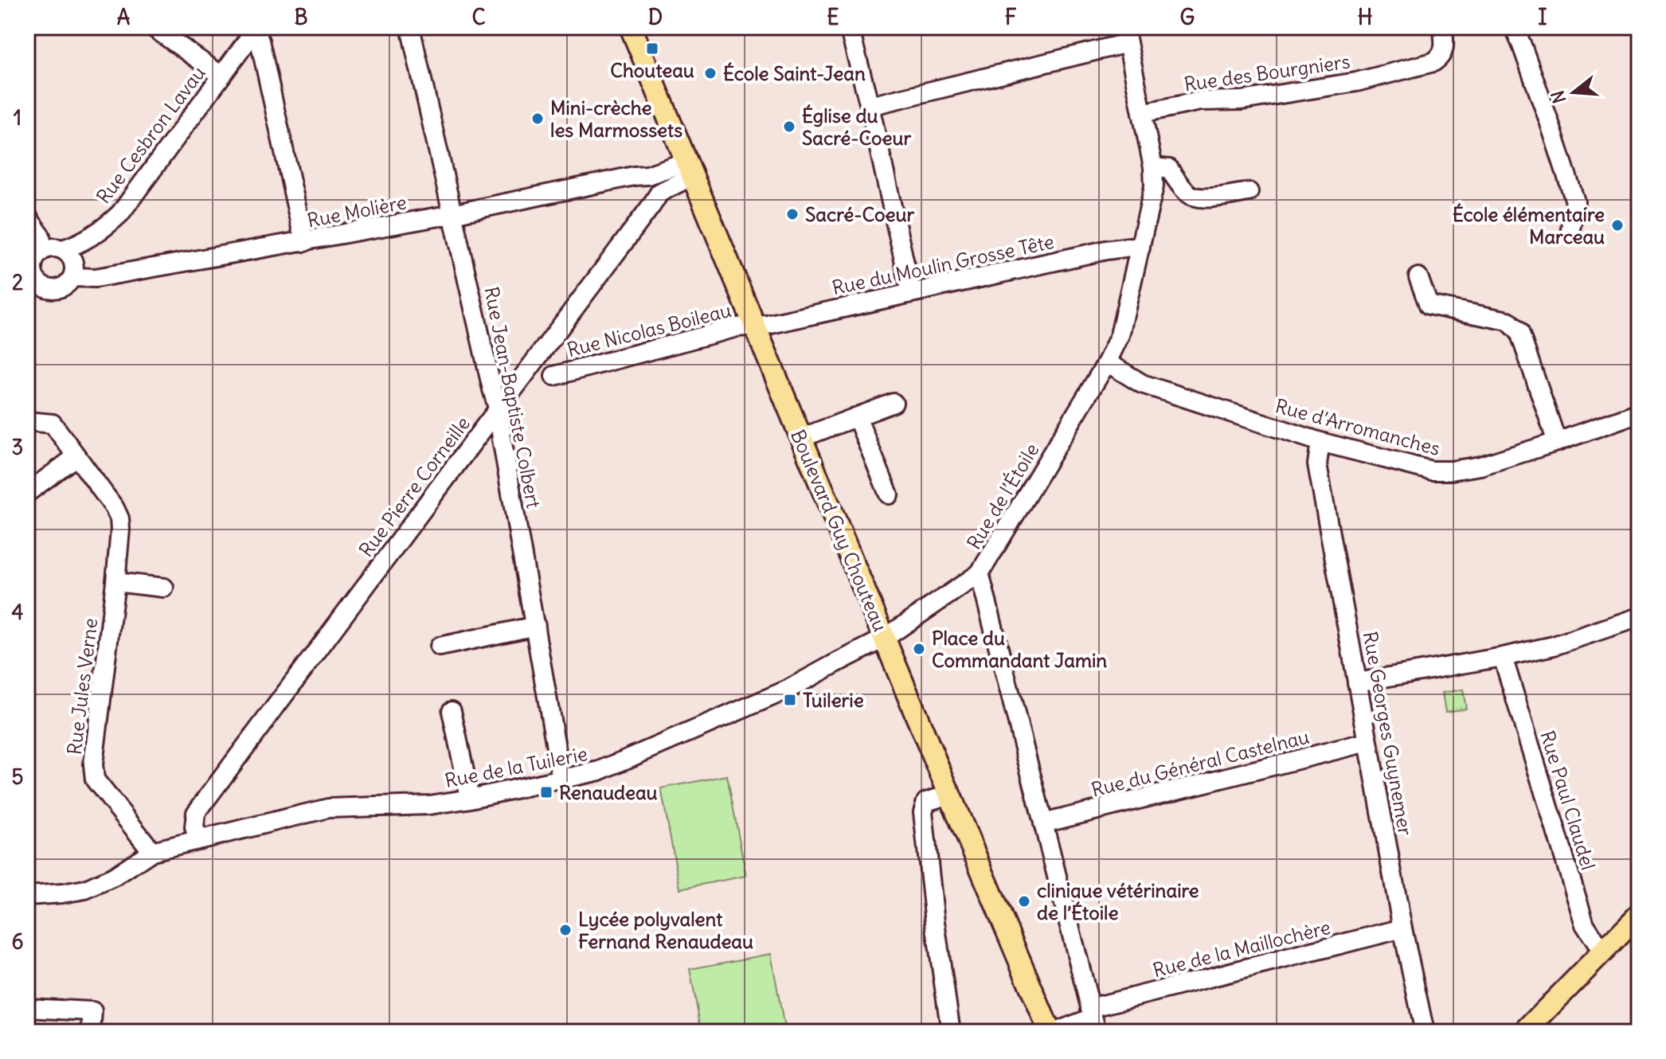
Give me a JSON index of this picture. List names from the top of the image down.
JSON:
{
  "streets": {
    "main road": ["Boulevard Guy Chouteau"],
    "street": [
      "Rue des Bourgniers",
      "Rue Cesbron Lavau",
      "Rue Molière",
      "Rue du Moulin Grosse Tête",
      "Rue Nicolas Boileau",
      "Rue Jean-Baptiste Colbert",
      "Rue d’Arromanches",
      "Rue Pierre Corneille",
      "Rue de l’Étoile",
      "Rue Jules Verne",
      "Rue Georges Guynemer",
      "Rue du Général Castelnau",
      "Rue de la Tuilerie",
      "Rue Paul Claudel",
      "Rue de la Maillochère"
    ]
  },
  "crossings": [
    ["Rue des Bourgniers", "Rue de l’Étoile"],
    ["Rue Cesbron Lavau", "Rue Molière"],
    ["Rue Molière", "Rue Jean-Baptiste Colbert"],
    ["Rue Molière", "Rue Pierre Corneille"],
    ["Rue Molière", "Boulevard Guy Chouteau"],
    ["Rue du Moulin Grosse Tête", "Rue Nicolas Boileau"],
    ["Rue du Moulin Grosse Tête", "Rue de l’Étoile"],
    ["Rue du Moulin Grosse Tête", "Boulevard Guy Chouteau"],
    ["Rue Nicolas Boileau", "Rue Pierre Corneille"],
    ["Rue Nicolas Boileau", "Boulevard Guy Chouteau"],
    ["Rue Jean-Baptiste Colbert", "Rue Pierre Corneille"],
    ["Rue Jean-Baptiste Colbert", "Rue de la Tuilerie"],
    ["Rue d’Arromanches", "Rue de l’Étoile"],
    ["Rue d’Arromanches", "Rue Georges Guynemer"],
    ["Rue Pierre Corneille", "Boulevard Guy Chouteau"],
    ["Rue Pierre Corneille", "Rue de la Tuilerie"],
    ["Rue de l’Étoile", "Rue du Général Castelnau"],
    ["Rue de l’Étoile", "Rue de la Tuilerie"],
    ["Rue de l’Étoile", "Rue de la Maillochère"],
    ["Boulevard Guy Chouteau", "Rue de la Tuilerie"],
    ["Rue Jules Verne", "Rue de la Tuilerie"],
    ["Rue Georges Guynemer", "Rue du Général Castelnau"],
    ["Rue Georges Guynemer", "Rue de la Maillochère"]
  ],
  "places": {
    "transit": ["Chouteau", "Tuilerie", "Renaudeau"],
    "other": [
      "École Saint-Jean",
      "Mini-crèche les Marmossets",
      "Église du Sacré-Coeur",
      "Sacré-Coeur",
      "École élémentaire Marceau",
      "Place du Commandant Jamin",
      "clinique vétérinaire de l’Étoile",
      "Lycée polyvalent Fernand Renaudeau"
    ]
  },
  "north": "left",
  "grid": {
    "columns": [
      "A",
      "B",
      "C",
      "D",
      "E",
      "F",
      "G",
      "H",
      "I"
    ],
    "rows": [
      "1",
      "2",
      "3",
      "4",
      "5",
      "6"
    ]
  }
}
